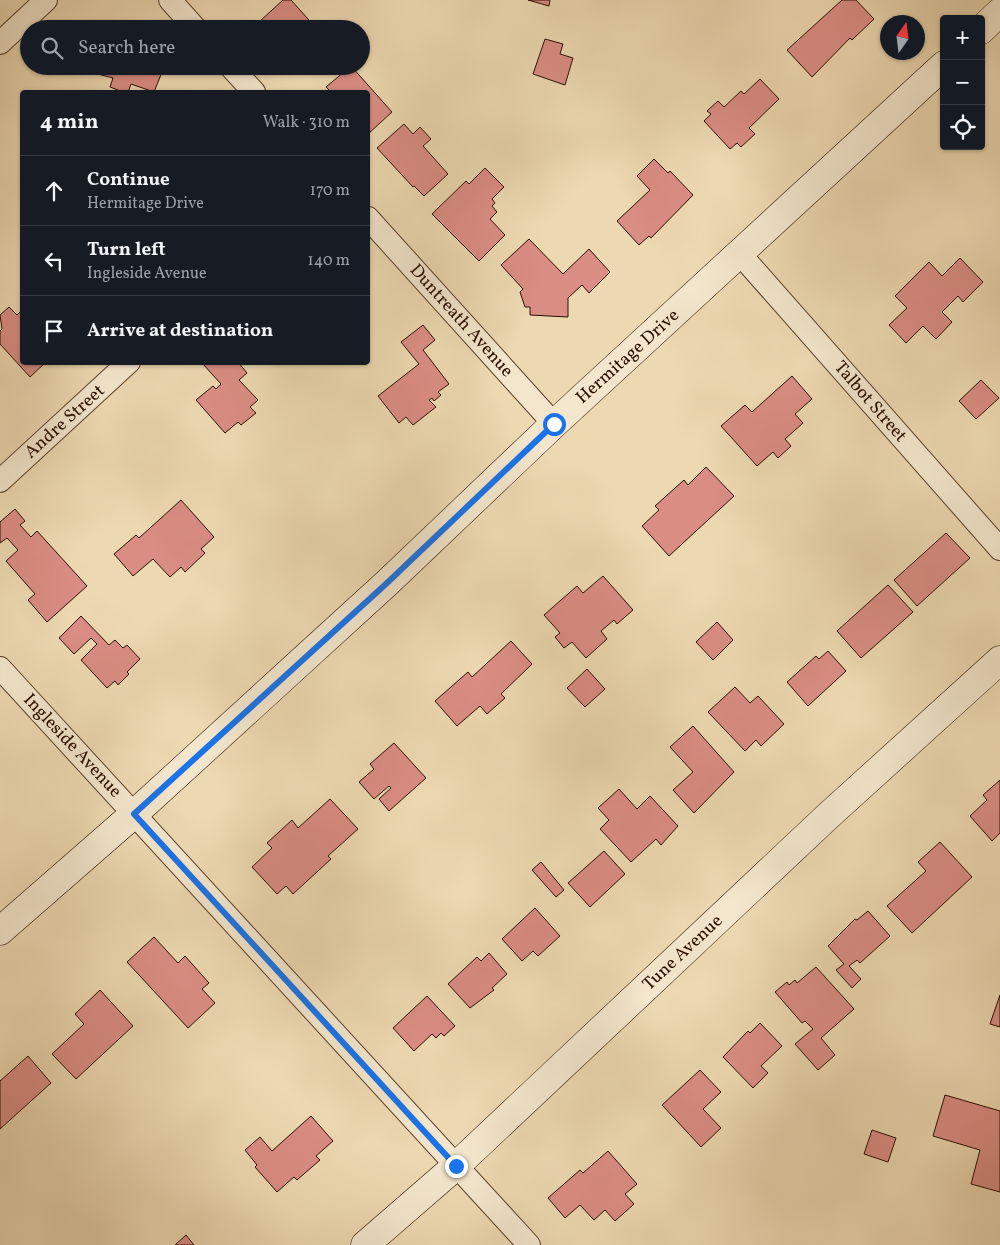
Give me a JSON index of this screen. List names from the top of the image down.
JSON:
{
  "streets": {
    "street": [
      "Duntreath Avenue",
      "Hermitage Drive",
      "Talbot Street",
      "Andre Street",
      "Ingleside Avenue",
      "Tune Avenue"
    ]
  },
  "crossings": [
    ["Duntreath Avenue", "Hermitage Drive"],
    ["Hermitage Drive", "Talbot Street"],
    ["Hermitage Drive", "Ingleside Avenue"],
    ["Ingleside Avenue", "Tune Avenue"]
  ],
  "north": "top",
  "page": {
    "map_buttons": ["+", "−"],
    "search": "Search here",
    "heading": ["4 min", "Walk · 310 m"],
    "list": [
      ["Continue", "Hermitage Drive", "170 m"],
      ["Turn left", "Ingleside Avenue", "140 m"],
      "Arrive at destination"
    ]
  }
}
